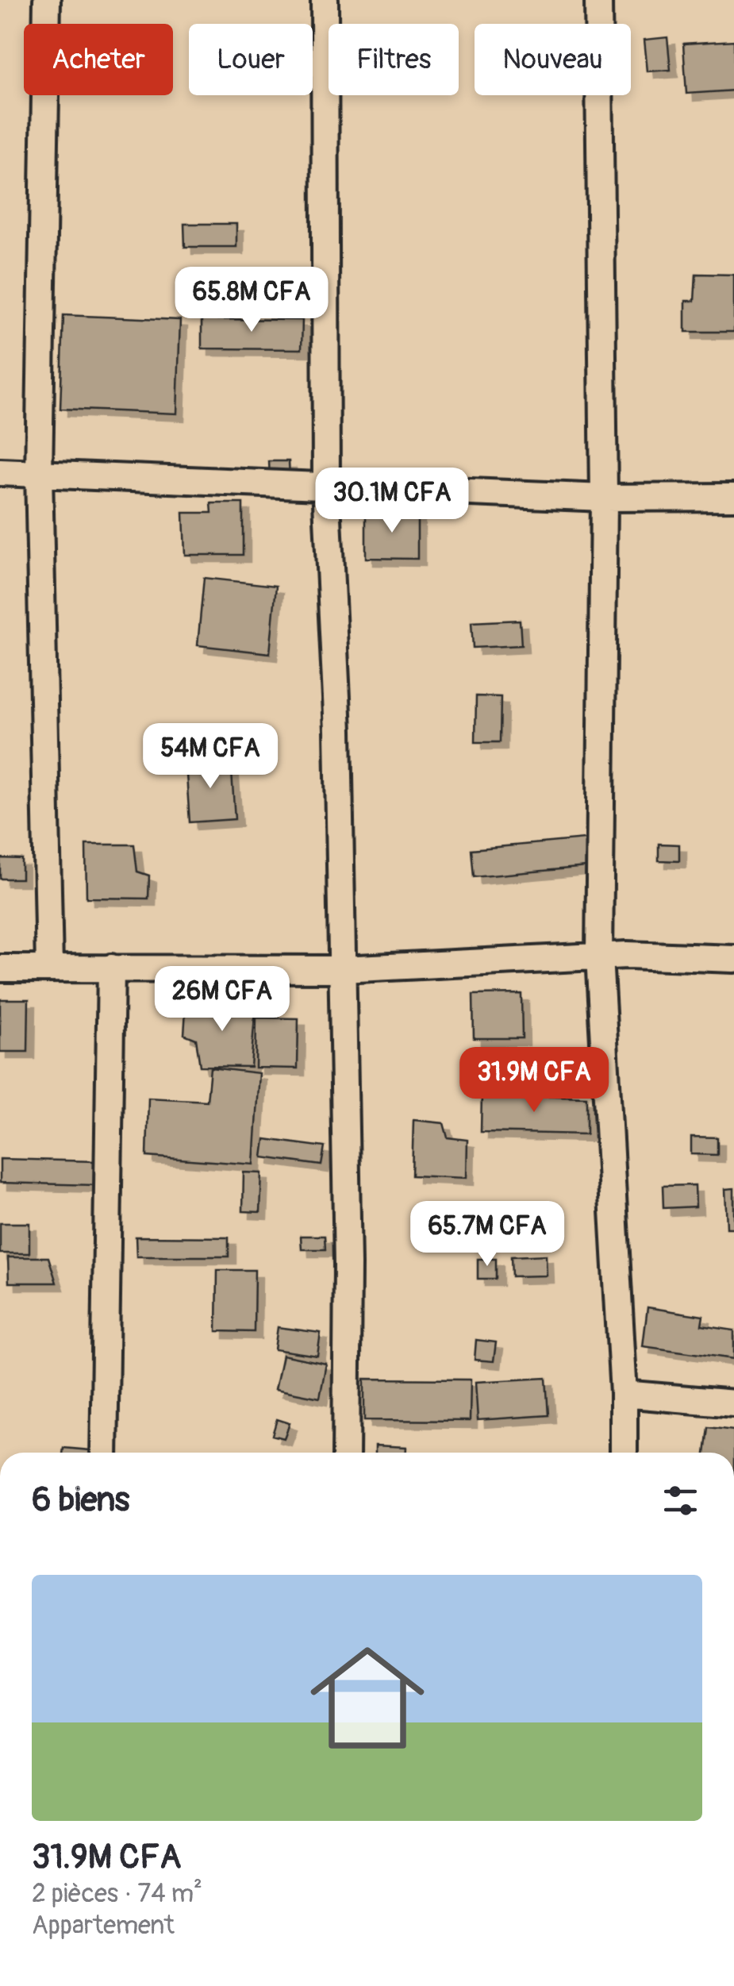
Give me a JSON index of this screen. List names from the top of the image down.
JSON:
{
  "page": {
    "chip": [
      "Acheter",
      "Louer",
      "Filtres",
      "Nouveau"
    ],
    "price": [
      "65.8M CFA",
      "30.1M CFA",
      "54M CFA",
      "26M CFA",
      "31.9M CFA",
      "65.7M CFA"
    ],
    "heading": "6 biens",
    "list": [
      {
        "name": "31.9M CFA",
        "note": "2 pièces · 74 m² · Appartement"
      }
    ]
  }
}
